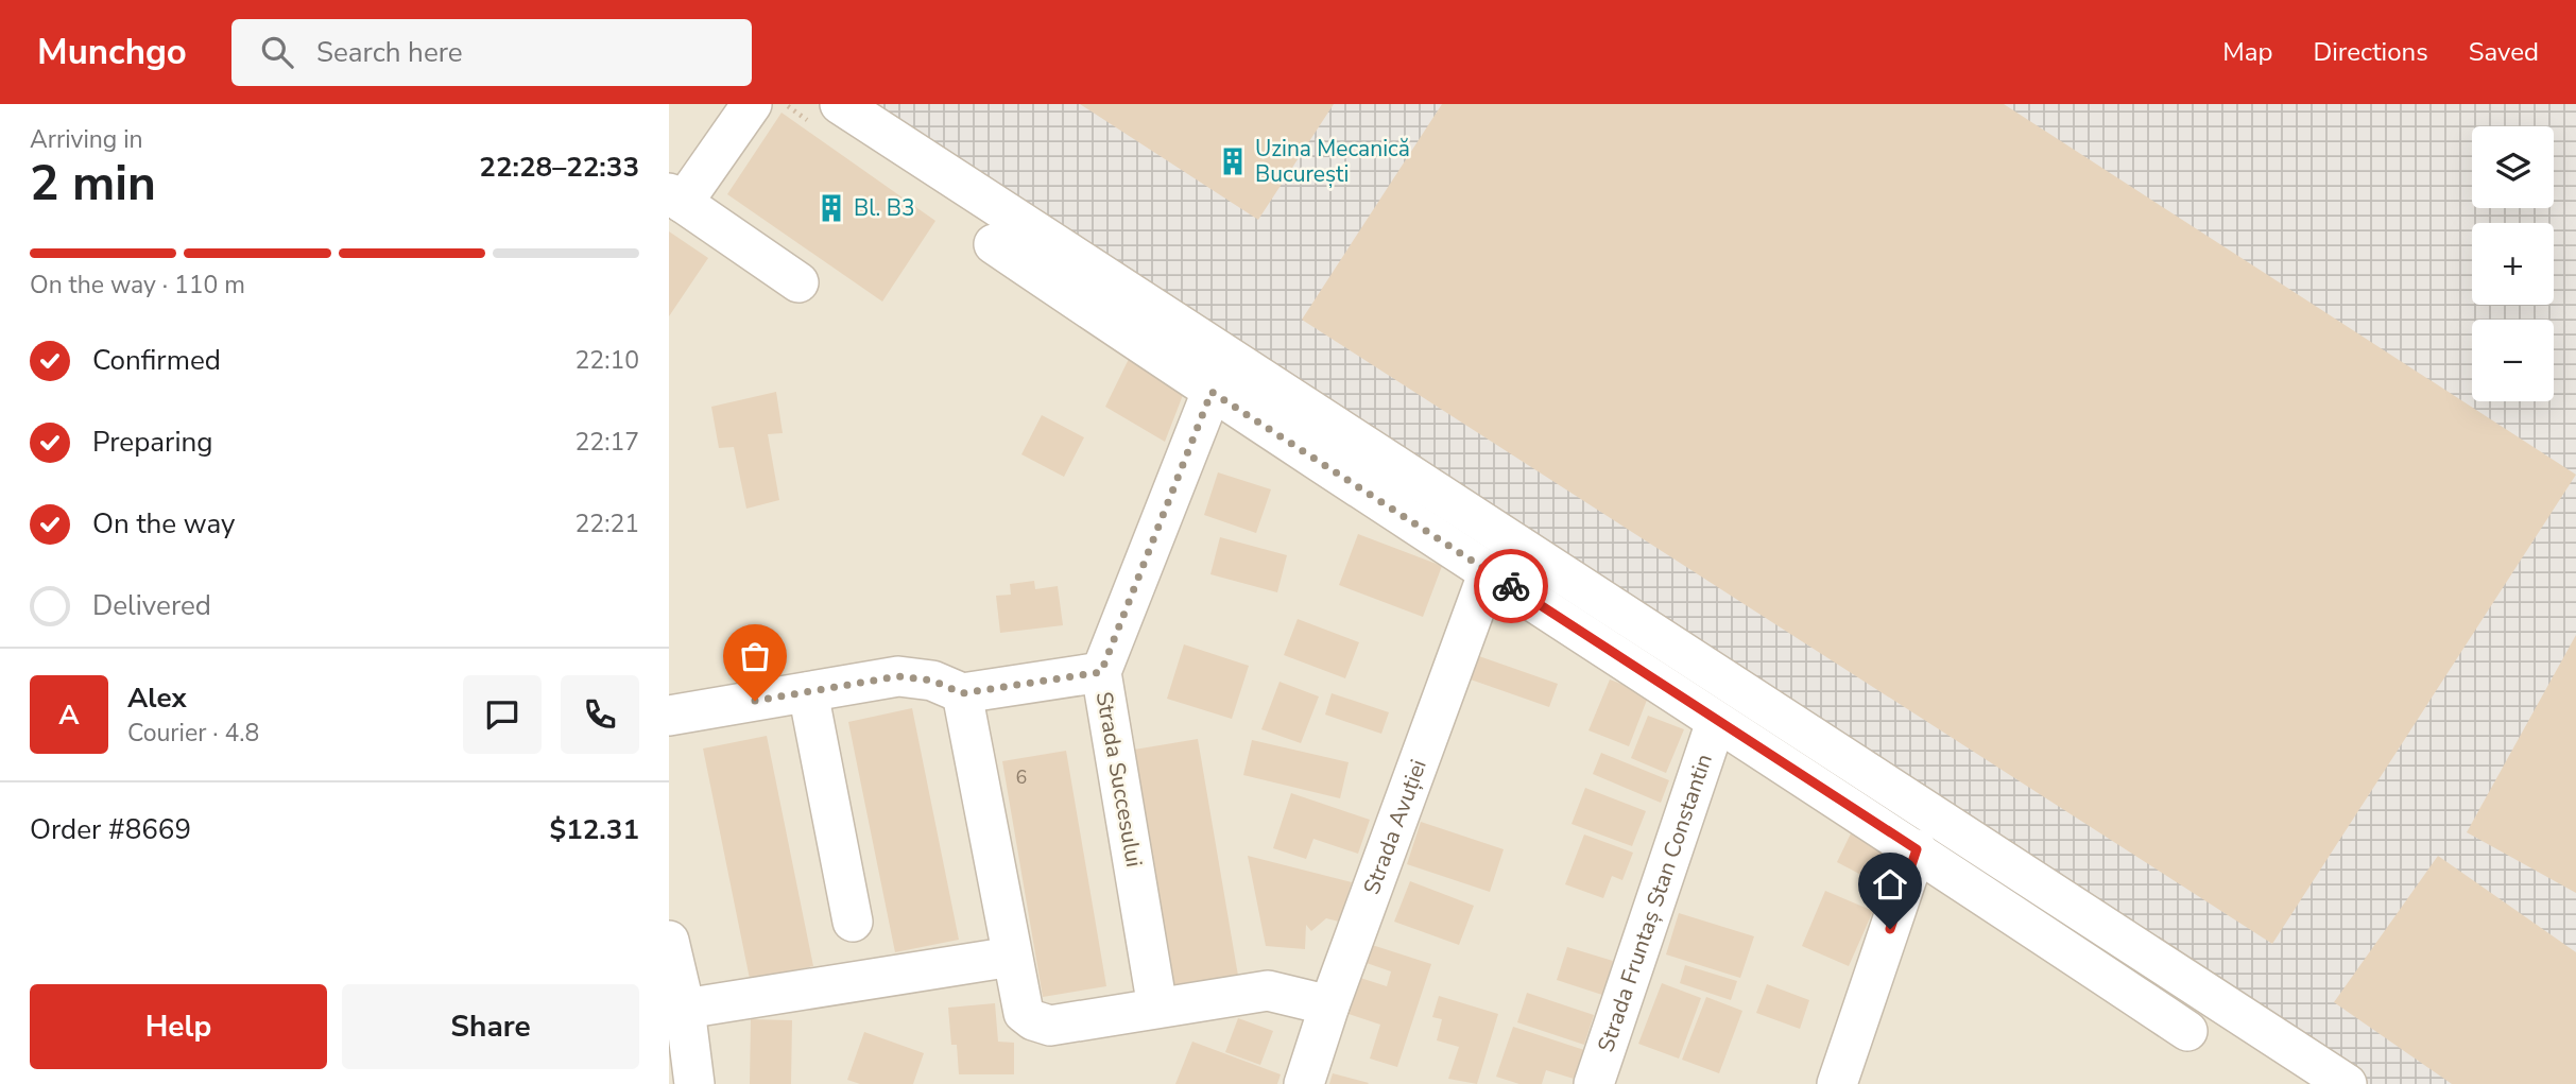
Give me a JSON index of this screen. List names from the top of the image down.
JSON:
{
  "streets": {
    "street": ["Strada Succesului", "Strada Avuției", "Strada Fruntaș Stan Constantin"]
  },
  "places": {
    "building": ["Uzina Mecanică București", "Bl. B3"]
  },
  "house_numbers": ["6"],
  "page": {
    "header": "Munchgo",
    "search": "Search here",
    "nav": ["Map", "Directions", "Saved"],
    "heading": ["2 min", "Arriving in", "22:28–22:33"],
    "panel": [
      "Alex",
      "Courier · 4.8",
      "Order #8669",
      "$12.31"
    ],
    "map_buttons": ["+", "−"],
    "bar": "On the way · 110 m",
    "list": [
      ["Confirmed", "22:10"],
      ["Preparing", "22:17"],
      ["On the way", "22:21"],
      "Delivered"
    ],
    "round": "A",
    "buttons": ["Help", "Share"]
  }
}
